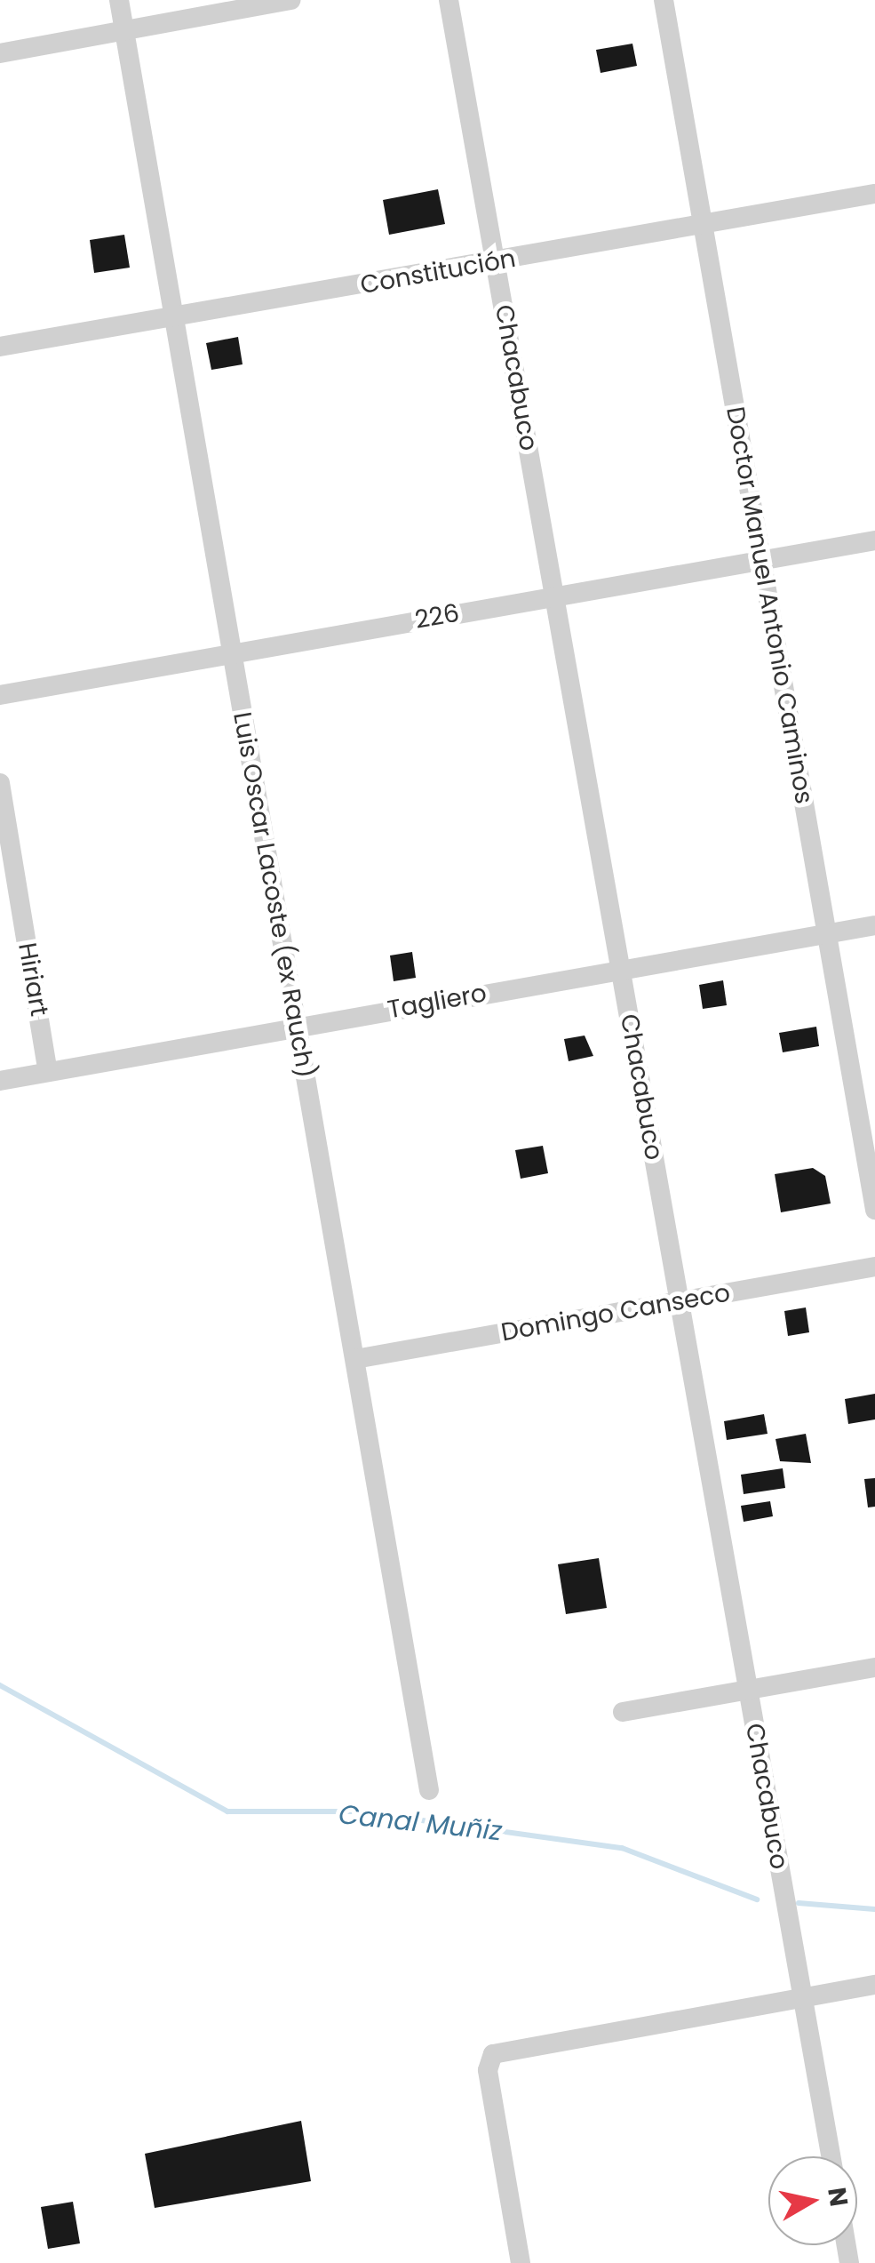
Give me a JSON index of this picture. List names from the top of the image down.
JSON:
{
  "streets": {
    "street": [
      "Constitución",
      "Chacabuco",
      "Doctor Manuel Antonio Caminos",
      "226",
      "Luis Oscar Lacoste (ex Rauch)",
      "Hiriart",
      "Tagliero",
      "Domingo Canseco"
    ]
  },
  "crossings": [
    ["Constitución", "Chacabuco"],
    ["Constitución", "Doctor Manuel Antonio Caminos"],
    ["Constitución", "Luis Oscar Lacoste (ex Rauch)"],
    ["Chacabuco", "226"],
    ["Chacabuco", "Tagliero"],
    ["Chacabuco", "Domingo Canseco"],
    ["Doctor Manuel Antonio Caminos", "226"],
    ["Doctor Manuel Antonio Caminos", "Tagliero"],
    ["226", "Luis Oscar Lacoste (ex Rauch)"],
    ["Luis Oscar Lacoste (ex Rauch)", "Tagliero"],
    ["Luis Oscar Lacoste (ex Rauch)", "Domingo Canseco"],
    ["Hiriart", "Tagliero"]
  ],
  "water": ["Canal Muñiz"],
  "north": "right"
}
